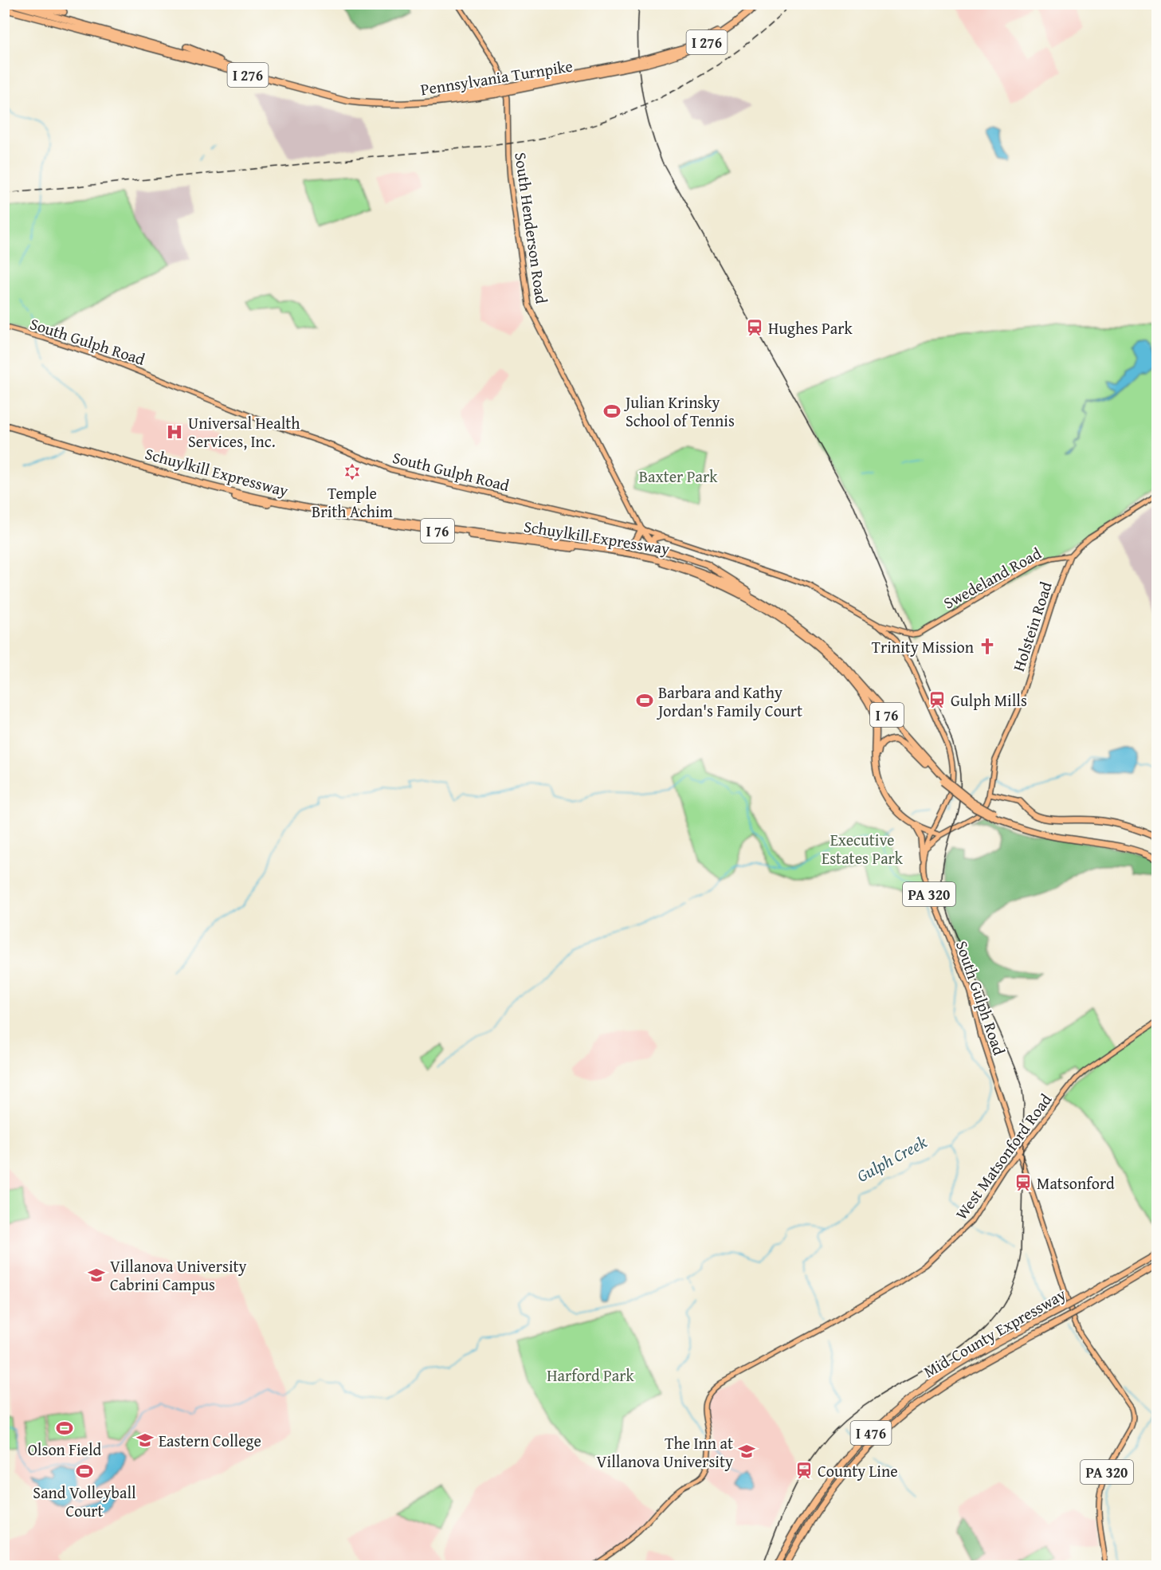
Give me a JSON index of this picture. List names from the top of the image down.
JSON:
{
  "streets": {
    "highway": [
      "I 276",
      "Pennsylvania Turnpike",
      "Schuylkill Expressway",
      "I 76",
      "Mid-County Expressway",
      "I 476"
    ],
    "main road": [
      "South Henderson Road",
      "South Gulph Road",
      "Swedeland Road",
      "Holstein Road",
      "PA 320",
      "West Matsonford Road"
    ]
  },
  "crossings": [
    ["South Henderson Road", "South Gulph Road"],
    ["South Gulph Road", "Swedeland Road"],
    ["South Gulph Road", "PA 320"],
    ["South Gulph Road", "West Matsonford Road"],
    ["Swedeland Road", "Holstein Road"],
    ["PA 320", "West Matsonford Road"]
  ],
  "water": ["Gulph Creek"],
  "parks": ["Baxter Park", "Executive Estates Park", "Harford Park"],
  "places": {
    "station": [
      "Hughes Park",
      "Gulph Mills",
      "Matsonford",
      "County Line"
    ],
    "sports": [
      "Julian Krinsky School of Tennis",
      "Barbara and Kathy Jordan's Family Court",
      "Olson Field",
      "Sand Volleyball Court"
    ],
    "hospital": ["Universal Health Services, Inc."],
    "synagogue": ["Temple Brith Achim"],
    "church": ["Trinity Mission"],
    "school or university": ["Villanova University Cabrini Campus", "Eastern College", "The Inn at Villanova University"]
  }
}
